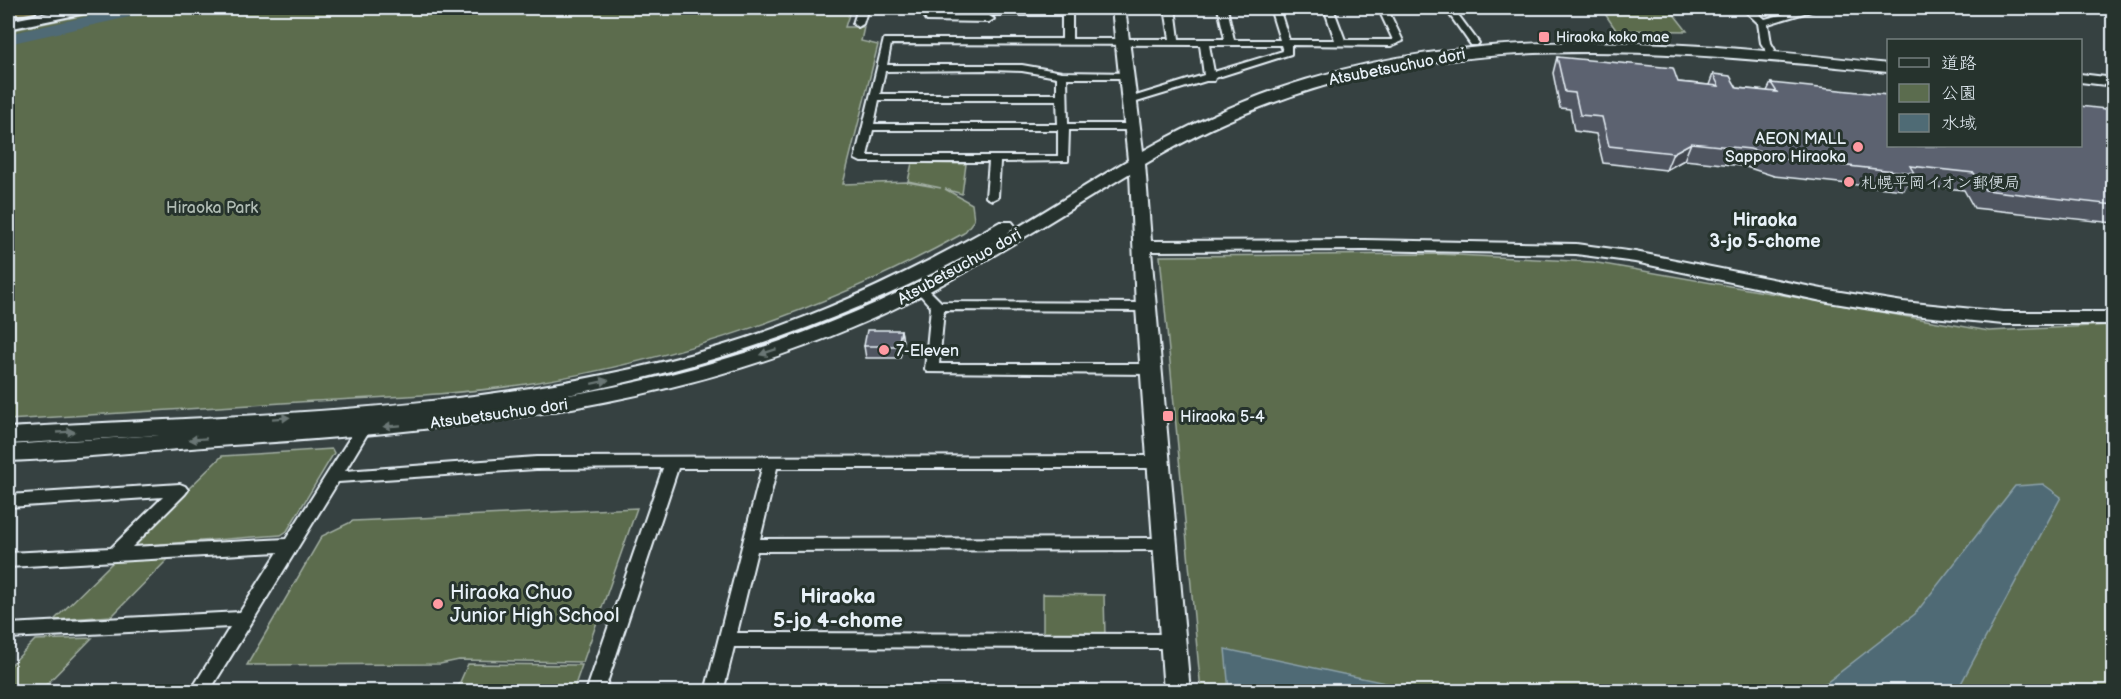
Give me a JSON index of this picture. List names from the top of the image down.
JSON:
{
  "streets": {
    "main road": ["Atsubetsuchuo dori"]
  },
  "districts": ["Hiraoka 3-jo 5-chome", "Hiraoka 5-jo 4-chome"],
  "parks": ["Hiraoka Park"],
  "places": {
    "transit": ["Hiraoka koko mae", "Hiraoka 5-4"],
    "other": [
      "AEON MALL Sapporo Hiraoka",
      "札幌平岡イオン郵便局",
      "7-Eleven",
      "Hiraoka Chuo Junior High School"
    ]
  },
  "legend": ["道路", "公園", "水域"]
}
